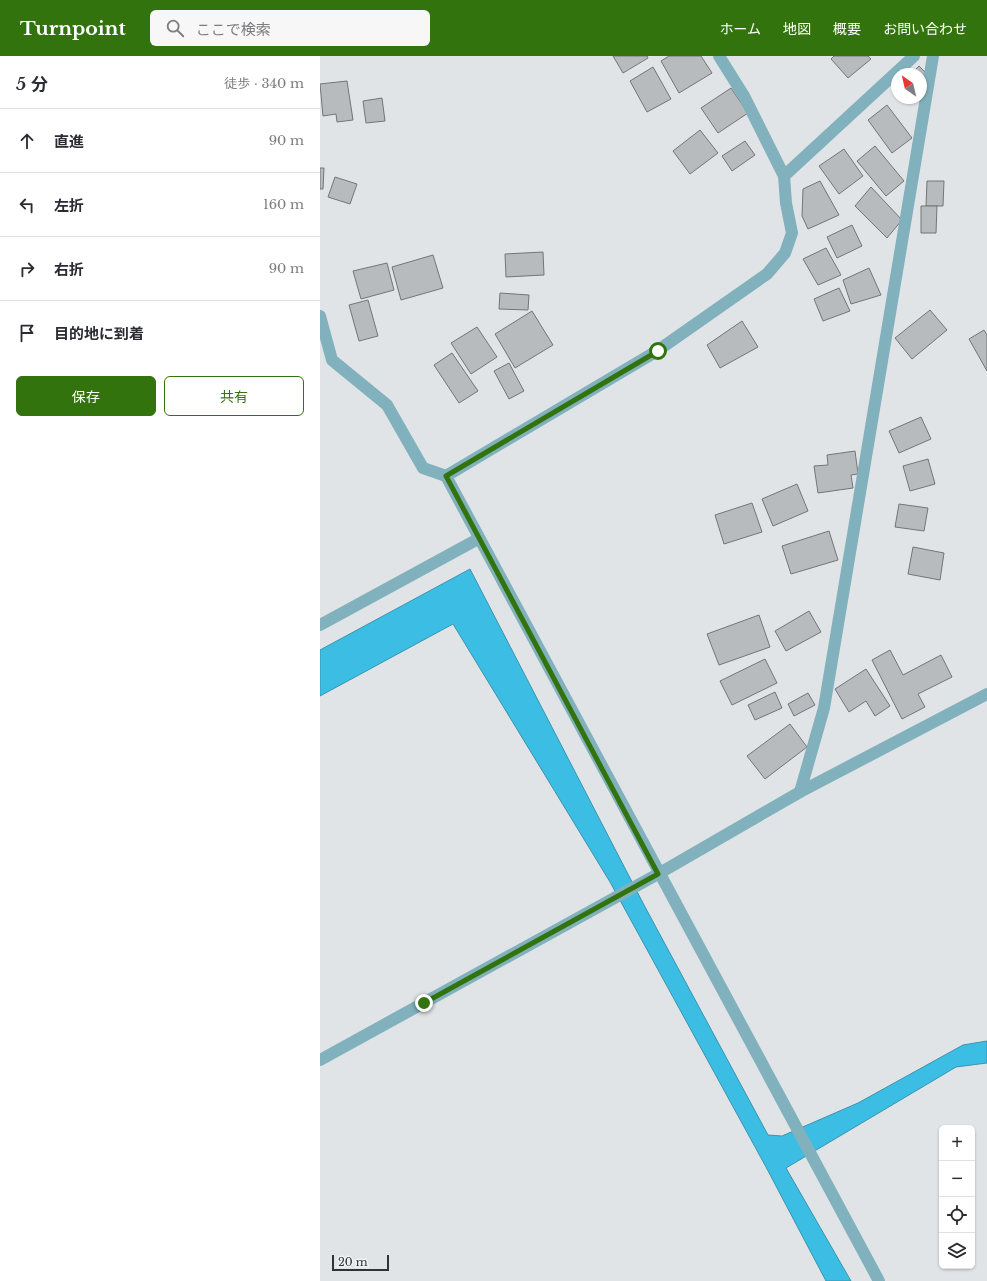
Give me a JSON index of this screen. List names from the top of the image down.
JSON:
{
  "scale_bar": "20 m",
  "north": "top left",
  "page": {
    "header": "Turnpoint",
    "search": "ここで検索",
    "nav": [
      "ホーム",
      "地図",
      "概要",
      "お問い合わせ"
    ],
    "heading": ["5 分", "徒歩 · 340 m"],
    "list": [
      ["直進", "90 m"],
      ["左折", "160 m"],
      ["右折", "90 m"],
      "目的地に到着"
    ],
    "buttons": ["保存", "共有"],
    "map_buttons": ["+", "−"],
    "scale": "20 m"
  }
}
